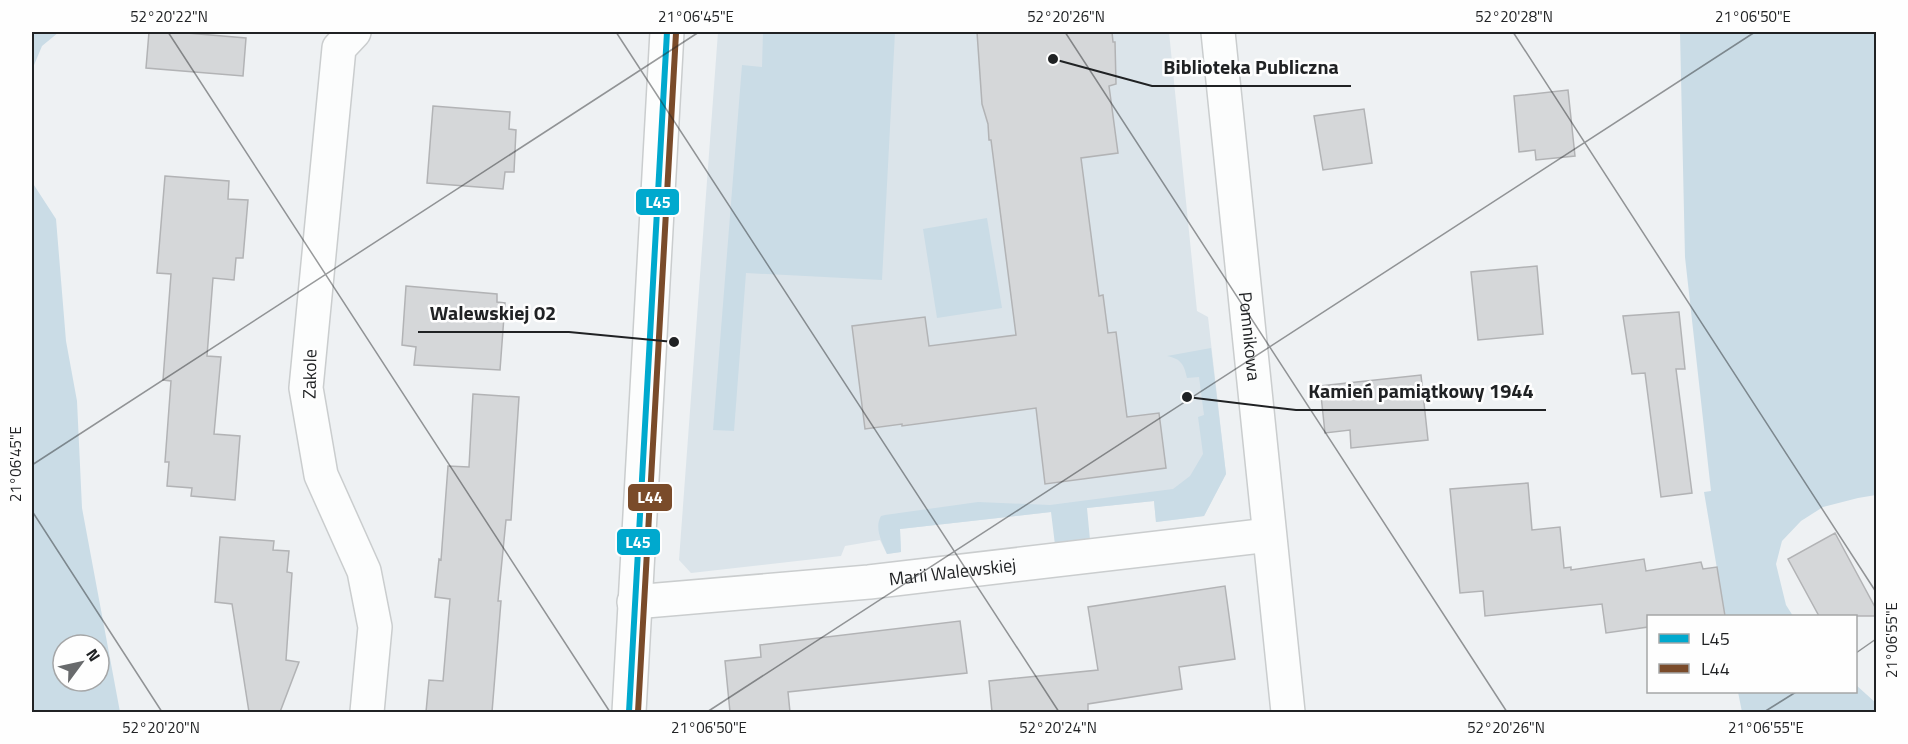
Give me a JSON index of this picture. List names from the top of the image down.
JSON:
{
  "streets": {
    "street": ["Pomnikowa", "Zakole", "Marii Walewskiej"]
  },
  "crossings": [
    ["Pomnikowa", "Marii Walewskiej"]
  ],
  "places": ["Biblioteka Publiczna", "Walewskiej 02", "Kamień pamiątkowy 1944"],
  "lines": ["transit line L45", "transit line L44"],
  "legend": ["L45", "L44"],
  "north": "top right",
  "coordinates": [
    "52°20'22\"N",
    "21°06'45\"E",
    "52°20'26\"N",
    "52°20'28\"N",
    "21°06'50\"E",
    "21°06'55\"E",
    "52°20'20\"N",
    "52°20'24\"N"
  ]
}
